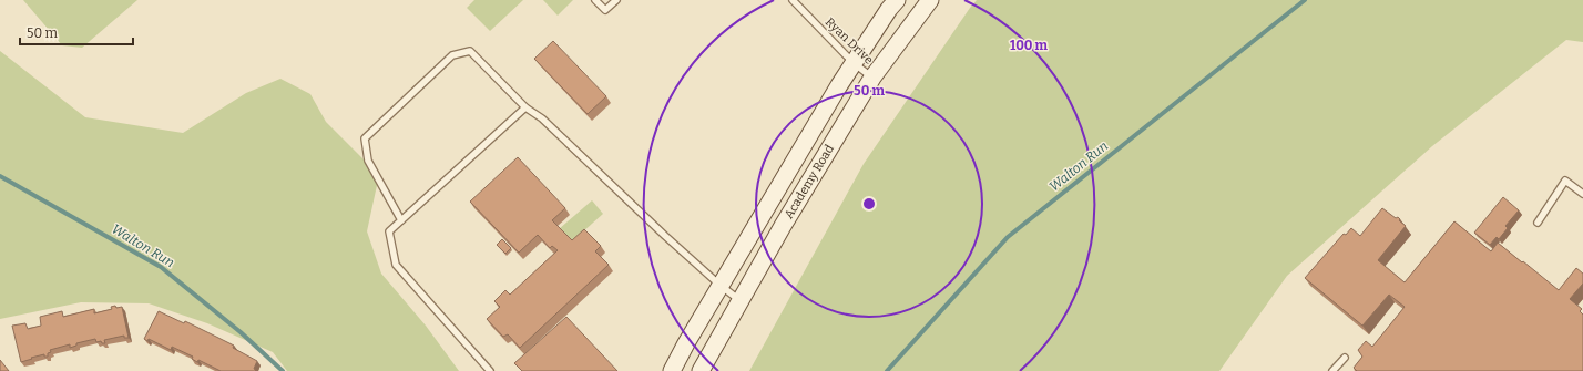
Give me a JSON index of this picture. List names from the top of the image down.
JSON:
{
  "streets": {
    "main road": ["Academy Road"],
    "lane": ["Ryan Drive"]
  },
  "crossings": [
    ["Ryan Drive", "Academy Road"]
  ],
  "water": ["Walton Run"],
  "scale_bar": "50 m",
  "rings": ["100 m", "50 m"]
}
